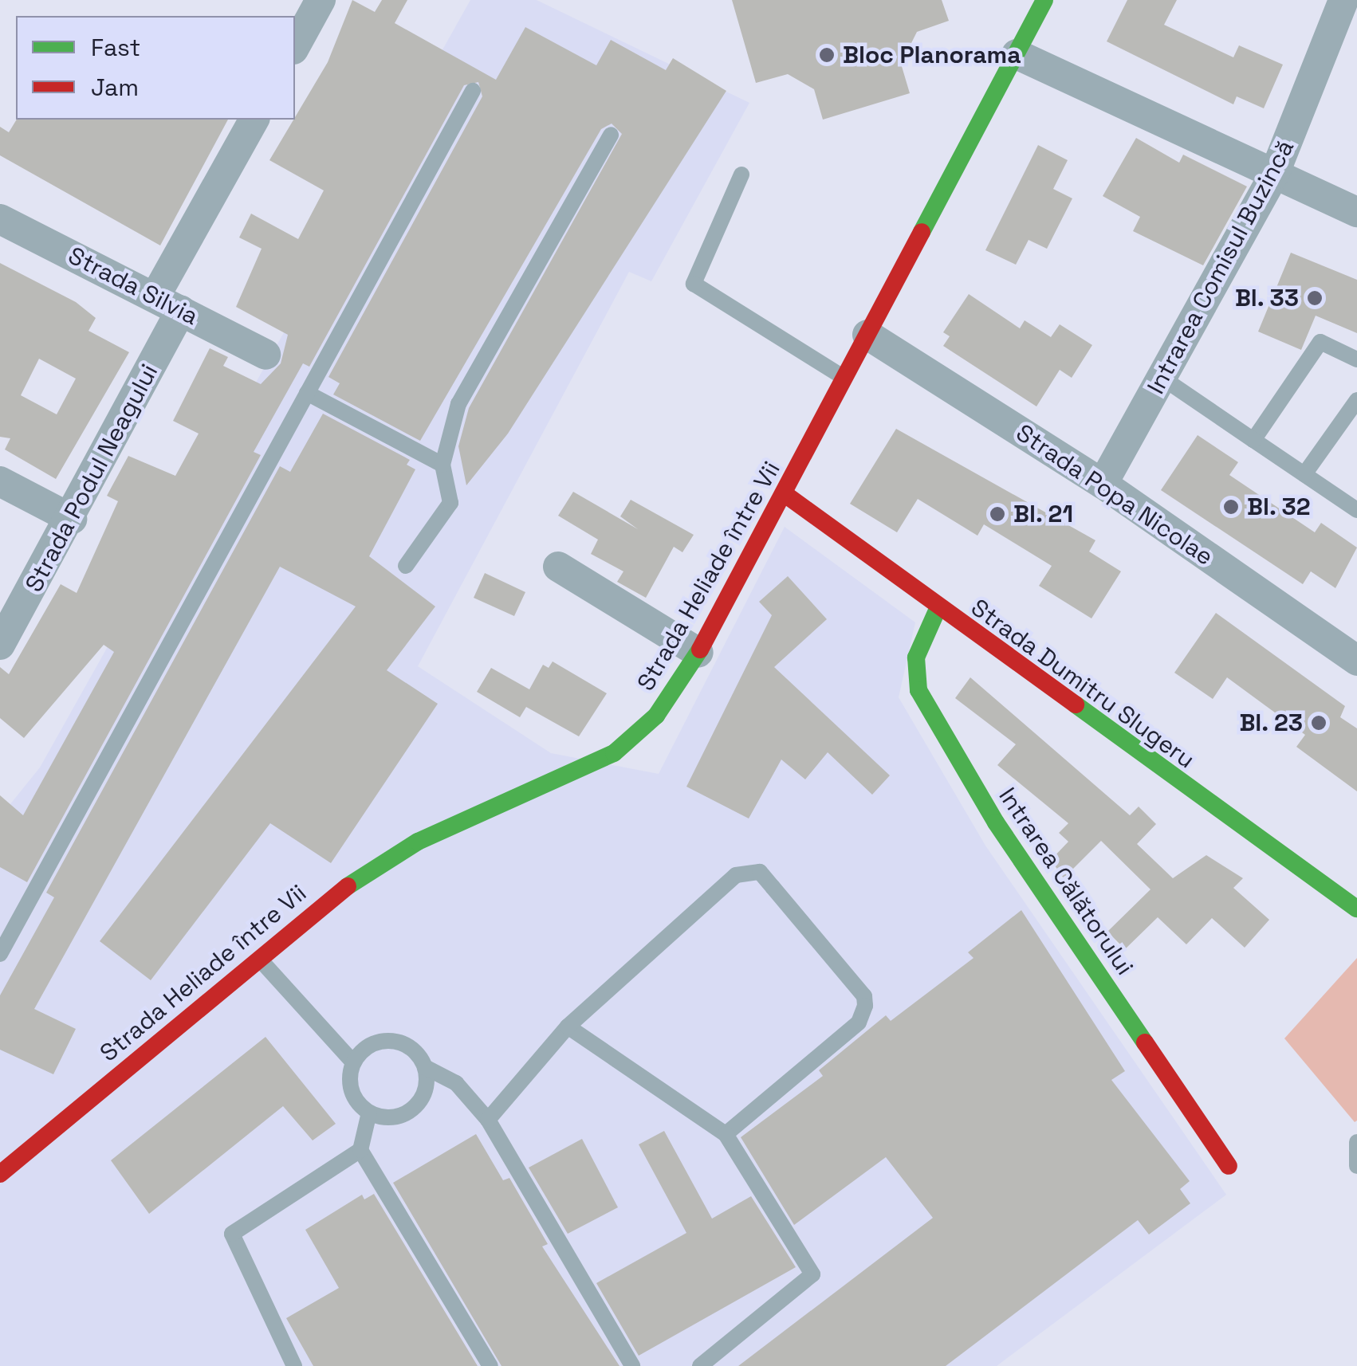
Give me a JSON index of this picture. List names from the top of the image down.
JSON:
{
  "streets": {
    "street": [
      "Intrarea Comisul Buzincă",
      "Strada Silvia",
      "Strada Podul Neagului",
      "Strada Popa Nicolae",
      "Strada Heliade între Vii",
      "Strada Dumitru Slugeru",
      "Intrarea Călătorului"
    ]
  },
  "crossings": [
    ["Intrarea Comisul Buzincă", "Strada Popa Nicolae"],
    ["Strada Silvia", "Strada Podul Neagului"],
    ["Strada Popa Nicolae", "Strada Heliade între Vii"],
    ["Strada Heliade între Vii", "Strada Dumitru Slugeru"],
    ["Strada Dumitru Slugeru", "Intrarea Călătorului"]
  ],
  "places": [
    "Bloc Planorama",
    "Bl. 33",
    "Bl. 32",
    "Bl. 21",
    "Bl. 23"
  ],
  "legend": ["Fast", "Jam"]
}
